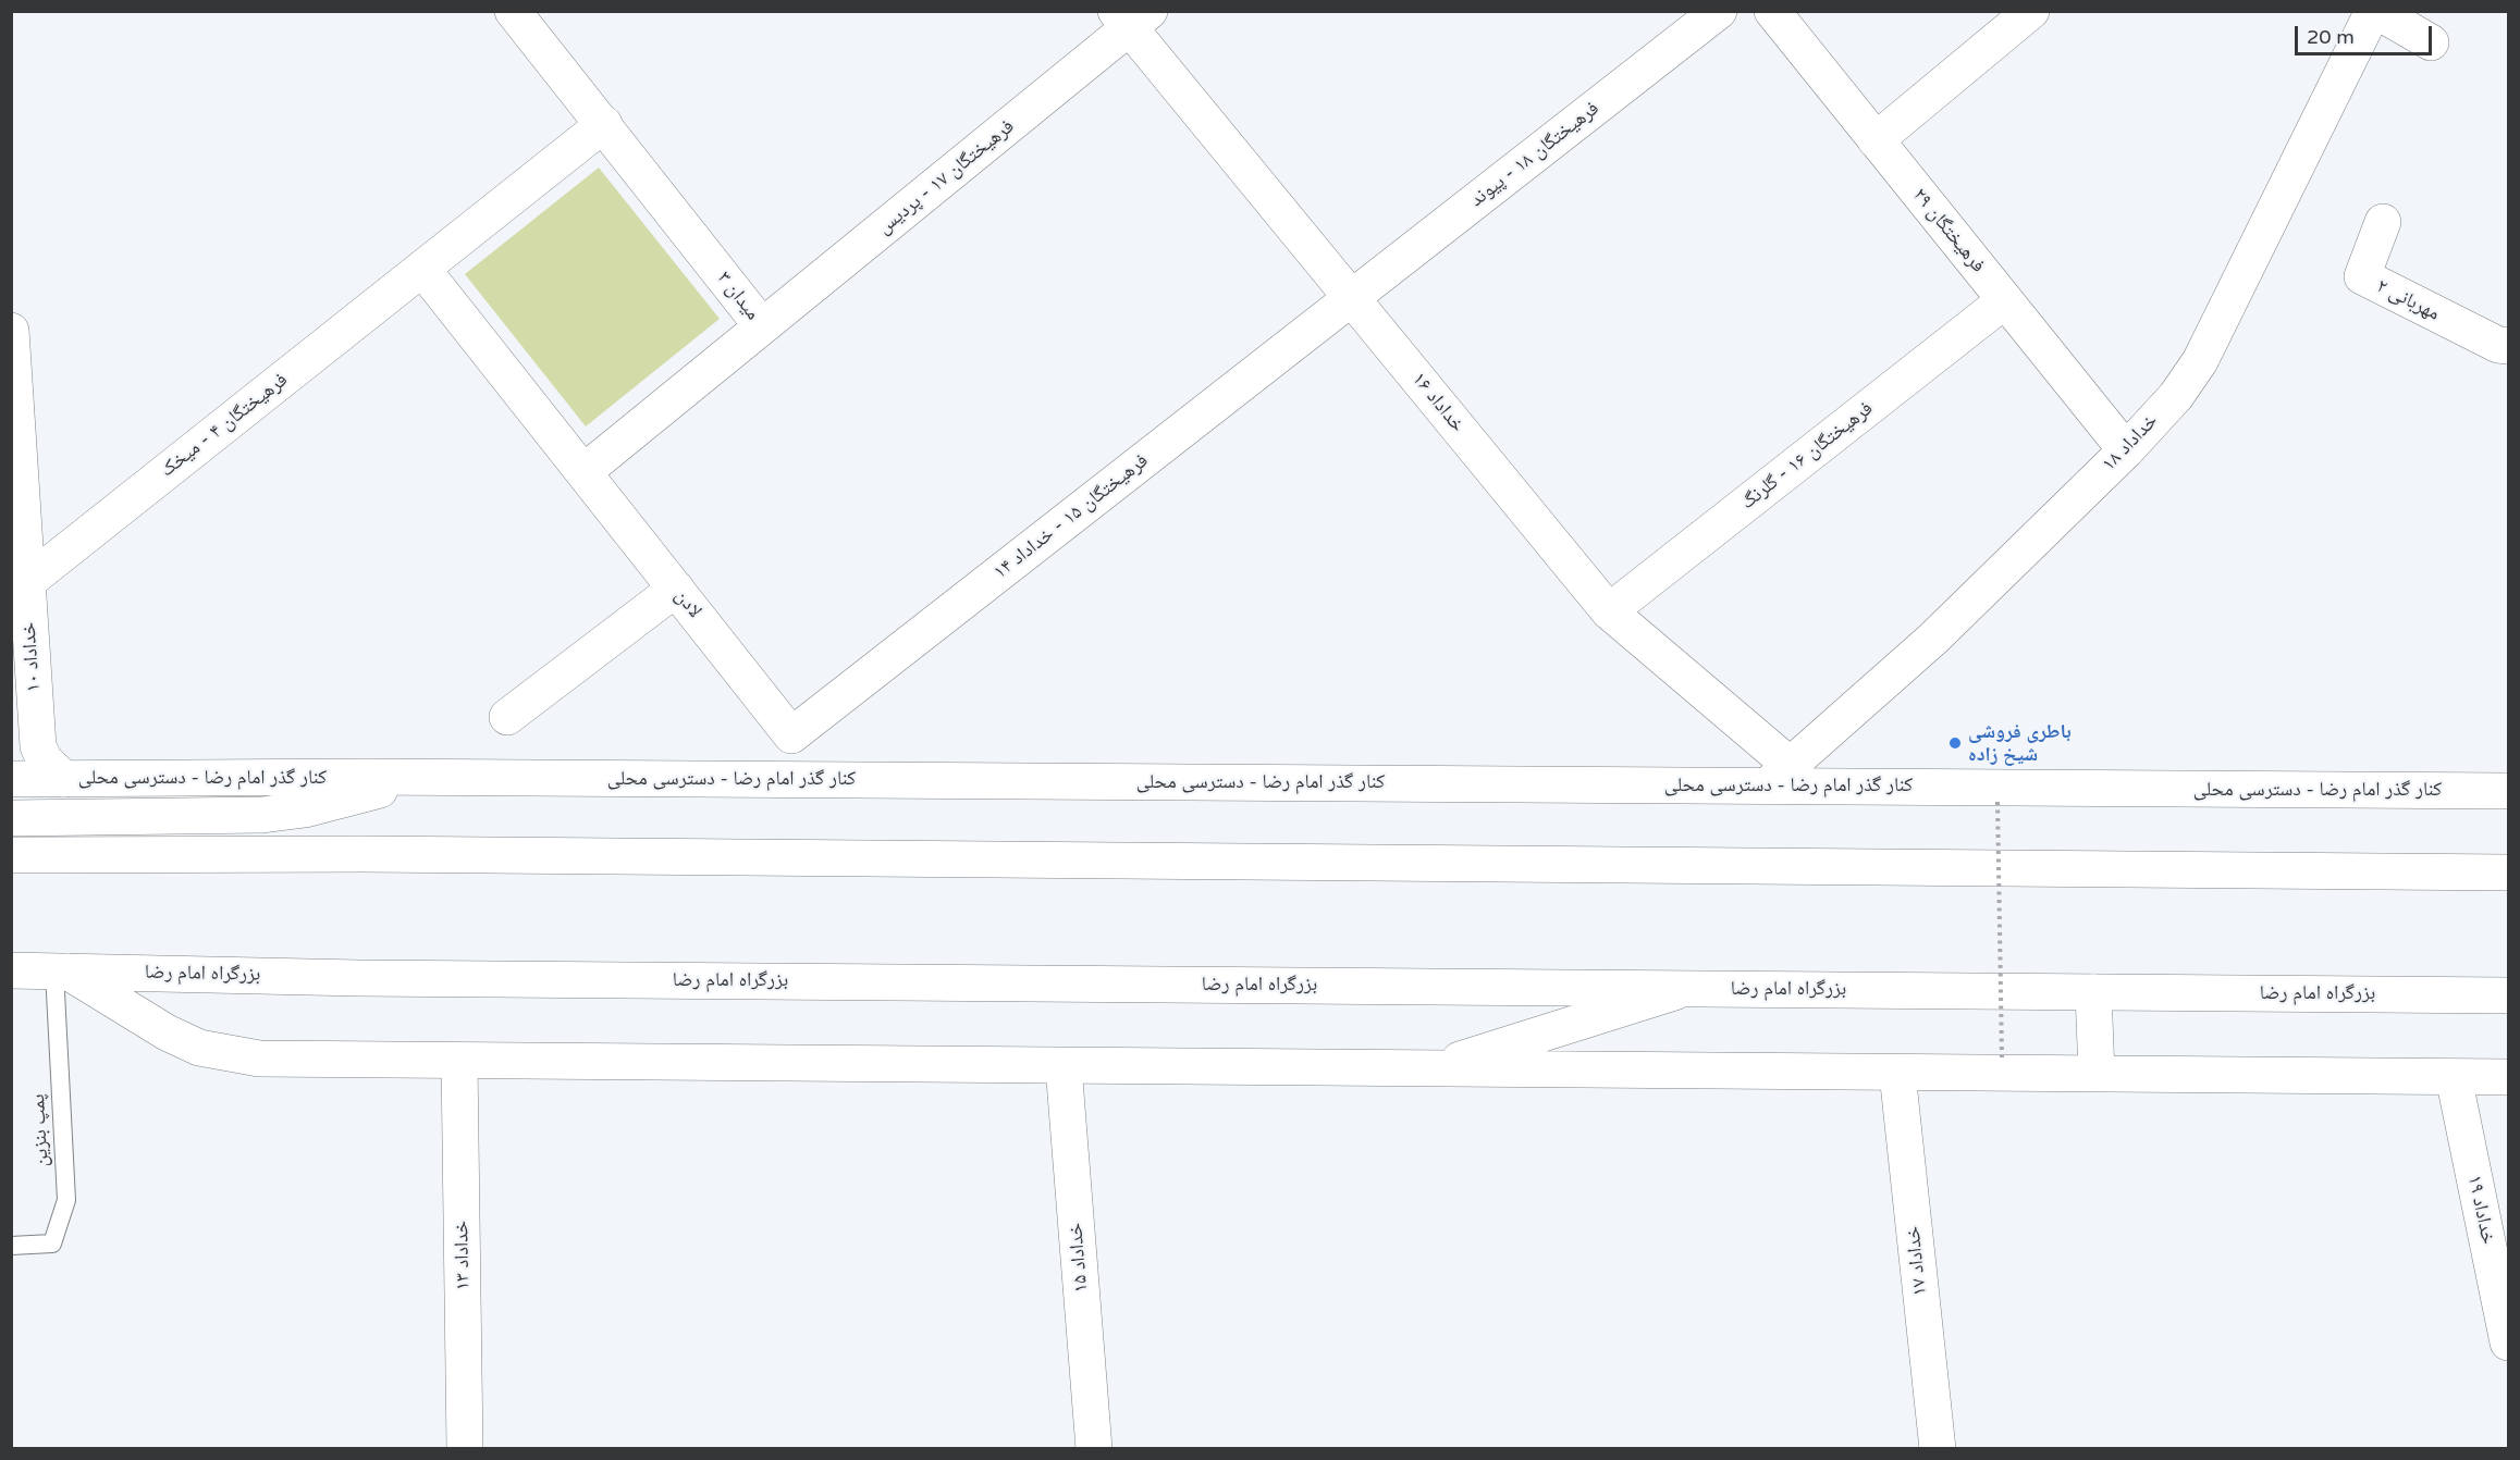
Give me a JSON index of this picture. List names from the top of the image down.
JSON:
{
  "streets": {
    "main road": [
      "فرهیختگان ۱۸ - پیوند",
      "فرهیختگان ۱۷ - پردیس",
      "فرهیختگان ۲۹",
      "میدان ۳",
      "مهربانی ۲",
      "خداداد ۱۶",
      "فرهیختگان ۴ - میخک",
      "خداداد ۱۸",
      "فرهیختگان ۱۶ - گلرنگ",
      "فرهیختگان ۱۵ - خداداد ۱۴",
      "لادن",
      "خداداد ۱۰",
      "کنار گذر امام رضا - دسترسی محلی",
      "بزرگراه امام رضا",
      "خداداد ۱۹",
      "خداداد ۱۳",
      "خداداد ۱۵",
      "خداداد ۱۷"
    ],
    "lane": ["پمپ بنزین"]
  },
  "crossings": [
    ["فرهیختگان ۱۸ - پیوند", "خداداد ۱۶"],
    ["فرهیختگان ۱۸ - پیوند", "فرهیختگان ۱۵ - خداداد ۱۴"],
    ["فرهیختگان ۱۷ - پردیس", "میدان ۳"],
    ["فرهیختگان ۱۷ - پردیس", "خداداد ۱۶"],
    ["فرهیختگان ۲۹", "خداداد ۱۸"],
    ["فرهیختگان ۲۹", "فرهیختگان ۱۶ - گلرنگ"],
    ["میدان ۳", "لادن"],
    ["خداداد ۱۶", "خداداد ۱۸"],
    ["خداداد ۱۶", "فرهیختگان ۱۶ - گلرنگ"],
    ["خداداد ۱۶", "فرهیختگان ۱۵ - خداداد ۱۴"],
    ["خداداد ۱۶", "کنار گذر امام رضا - دسترسی محلی"],
    ["فرهیختگان ۴ - میخک", "خداداد ۱۰"],
    ["خداداد ۱۸", "کنار گذر امام رضا - دسترسی محلی"],
    ["فرهیختگان ۱۵ - خداداد ۱۴", "لادن"],
    ["خداداد ۱۰", "کنار گذر امام رضا - دسترسی محلی"],
    ["بزرگراه امام رضا", "پمپ بنزین"]
  ],
  "places": ["باطری فروشی شیخ زاده"],
  "scale_bar": "20 m"
}
